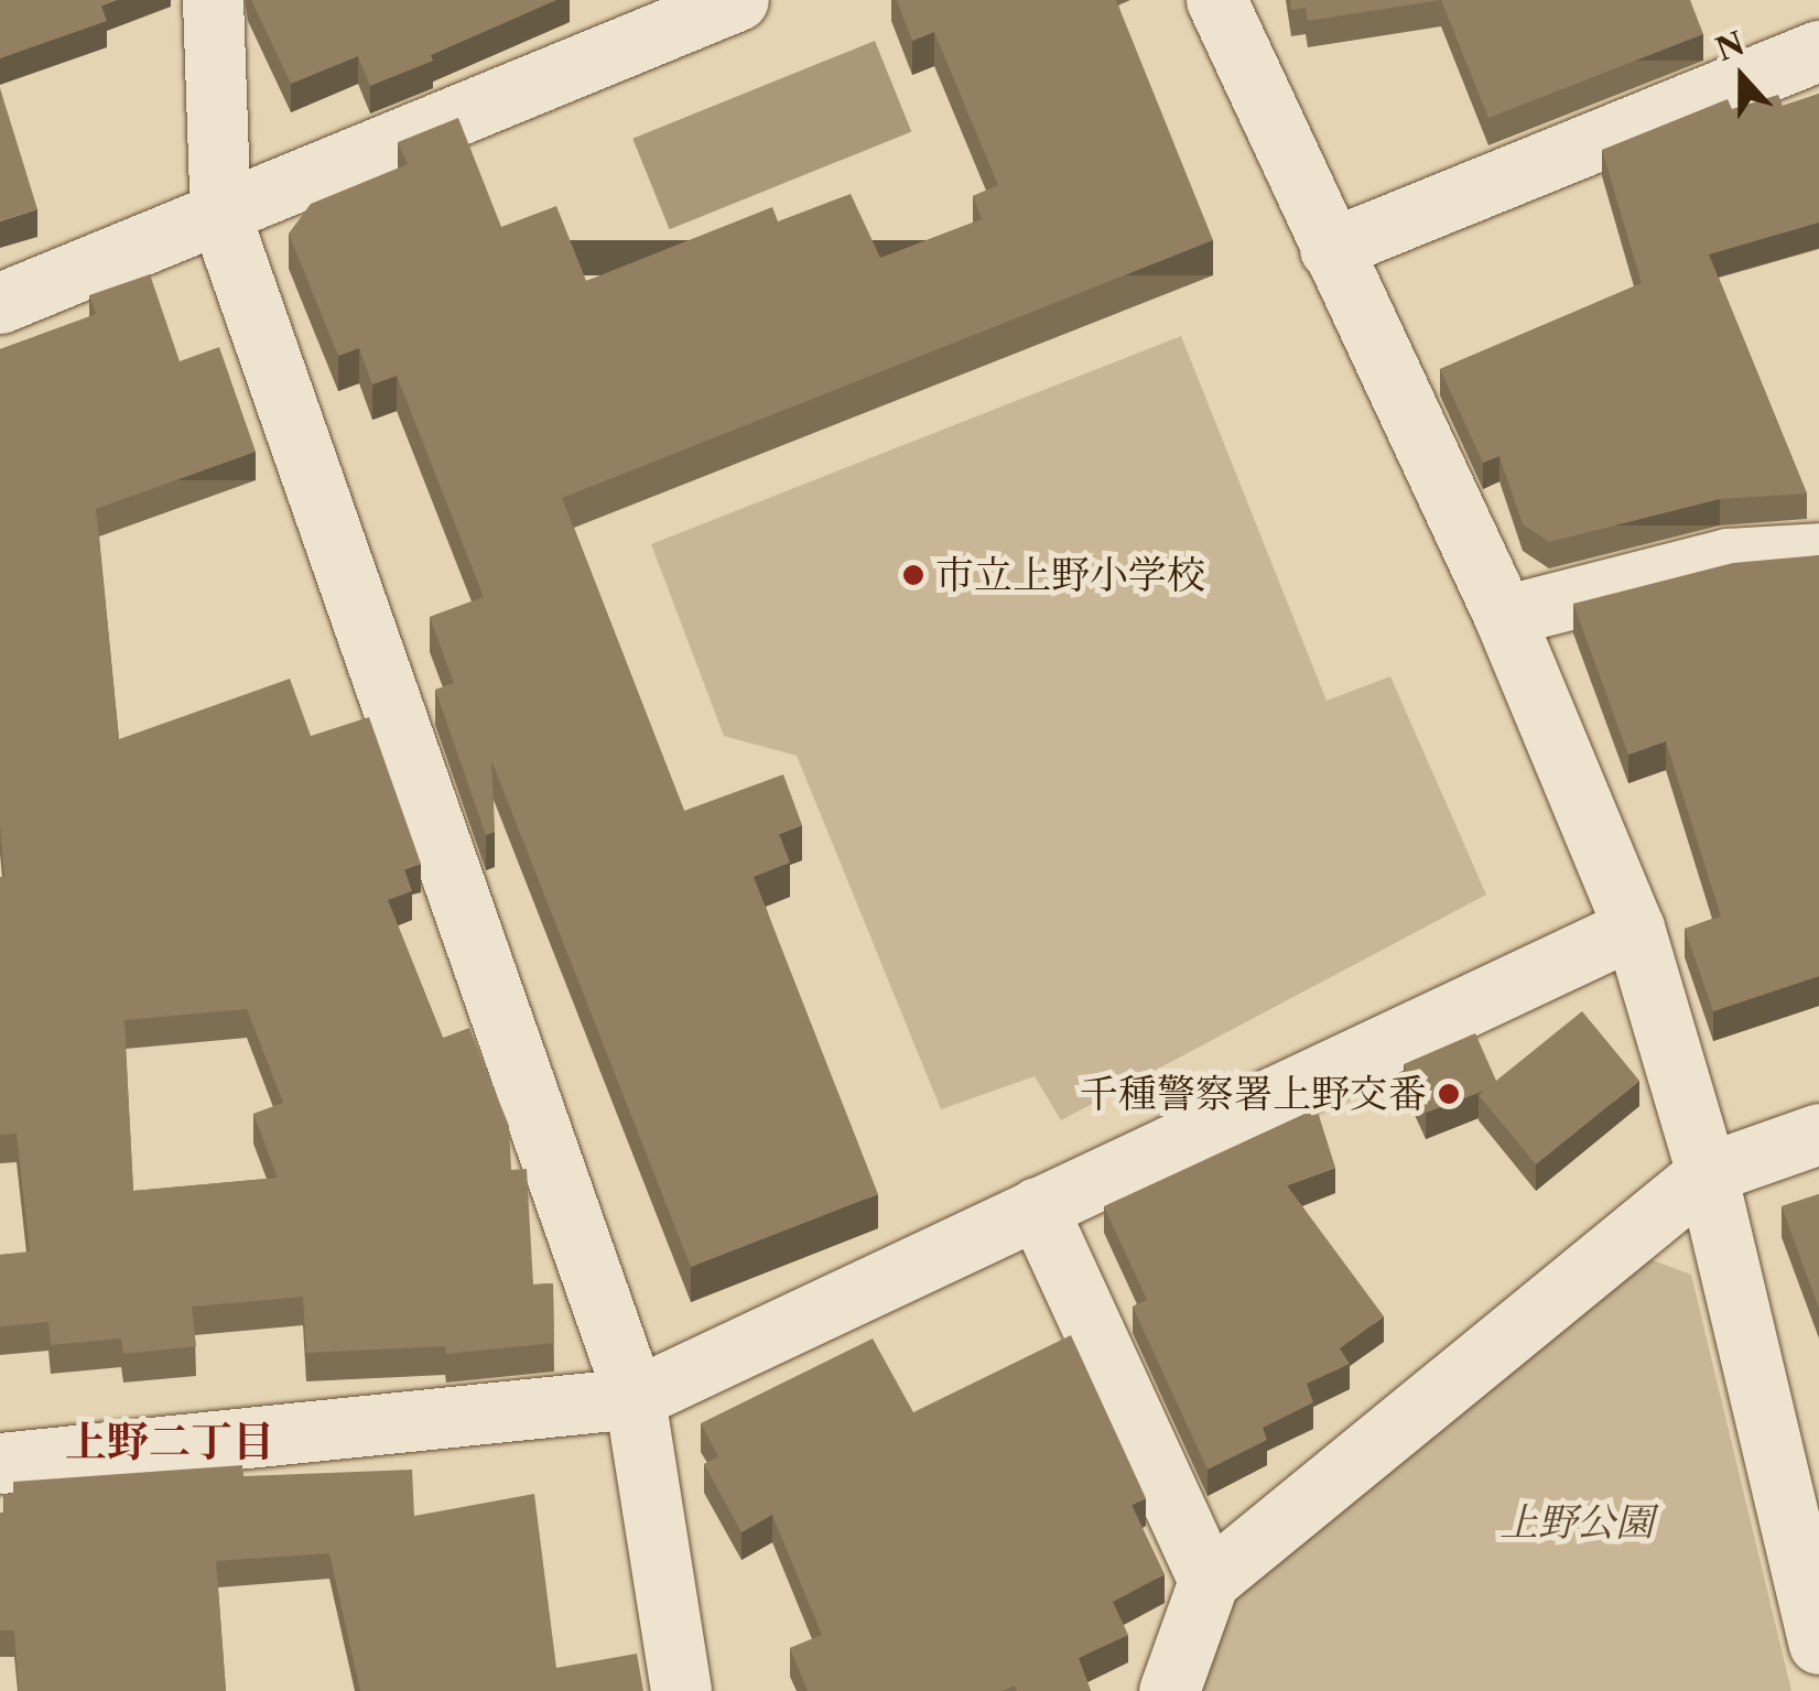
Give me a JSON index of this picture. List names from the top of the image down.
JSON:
{
  "districts": ["上野二丁目"],
  "parks": ["上野公園"],
  "places": ["市立上野小学校", "千種警察署上野交番"],
  "north": "top"
}
